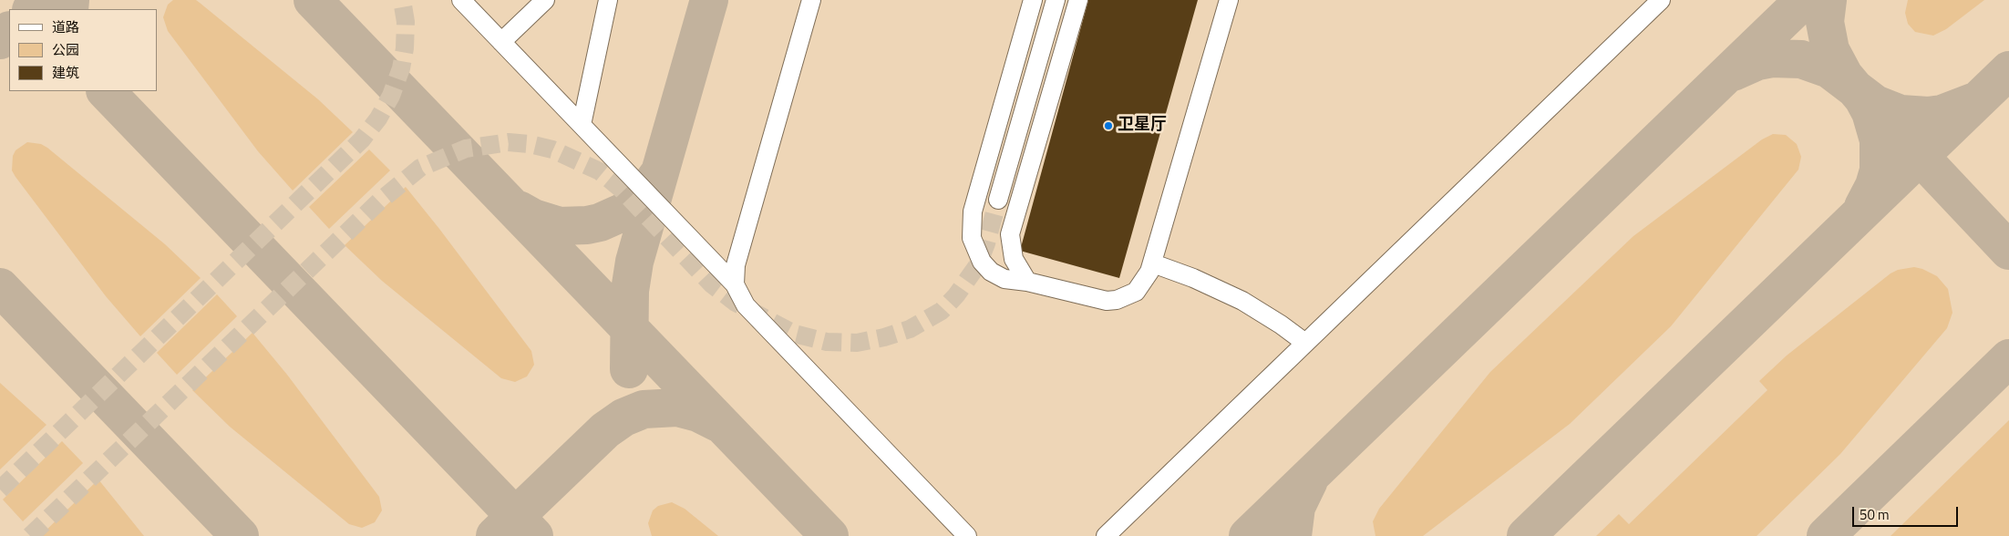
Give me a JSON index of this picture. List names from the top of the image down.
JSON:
{
  "places": ["卫星厅"],
  "legend": ["道路", "公园", "建筑"],
  "scale_bar": "50 m"
}
